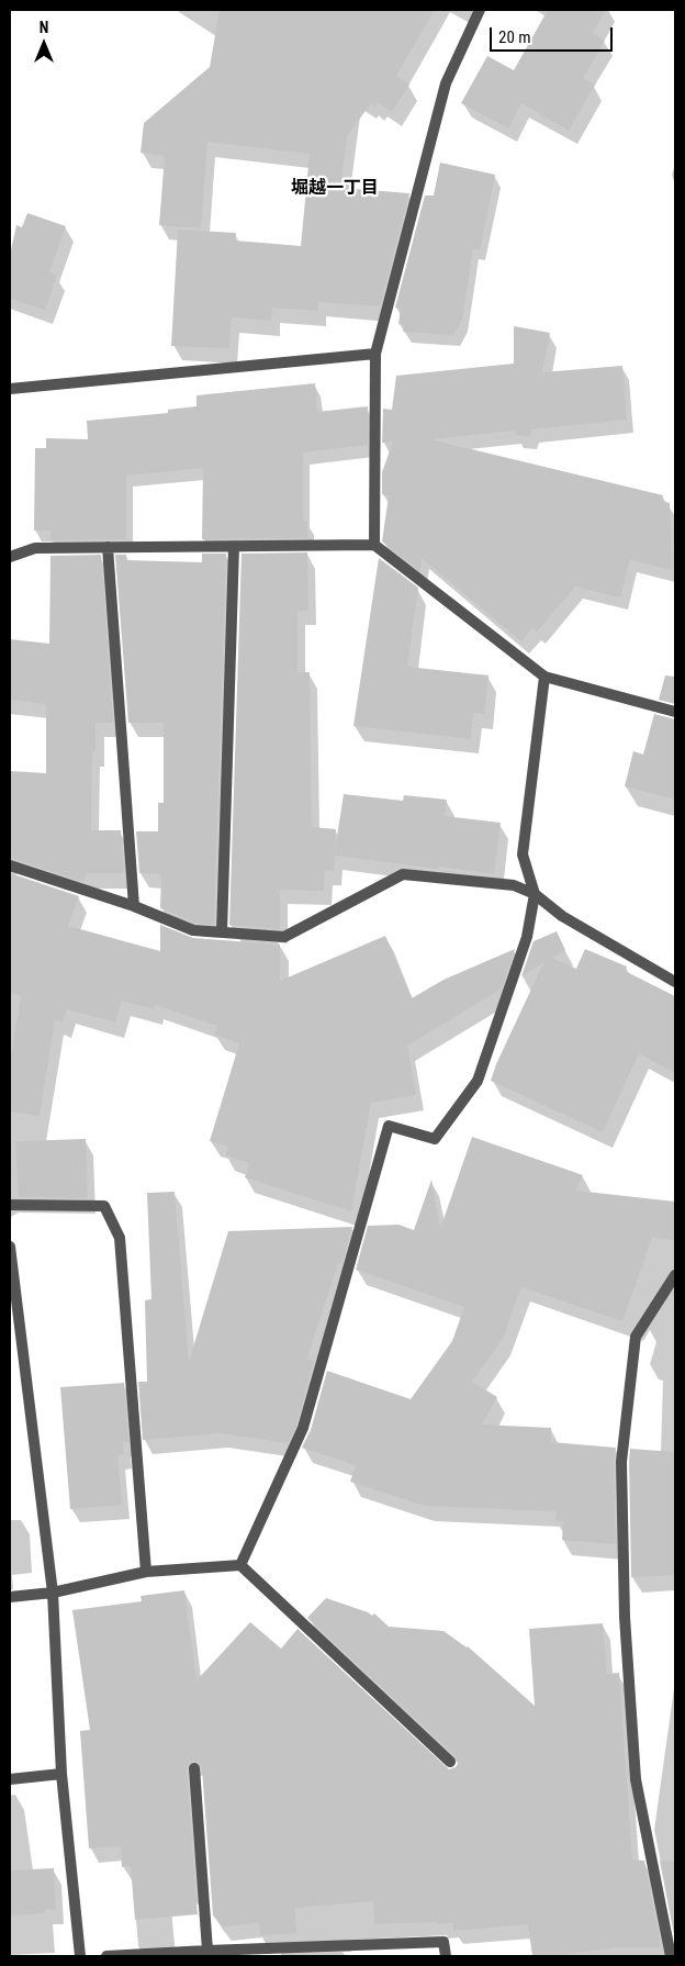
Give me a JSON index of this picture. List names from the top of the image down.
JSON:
{
  "districts": ["堀越一丁目"],
  "scale_bar": "20 m",
  "north": "top"
}
